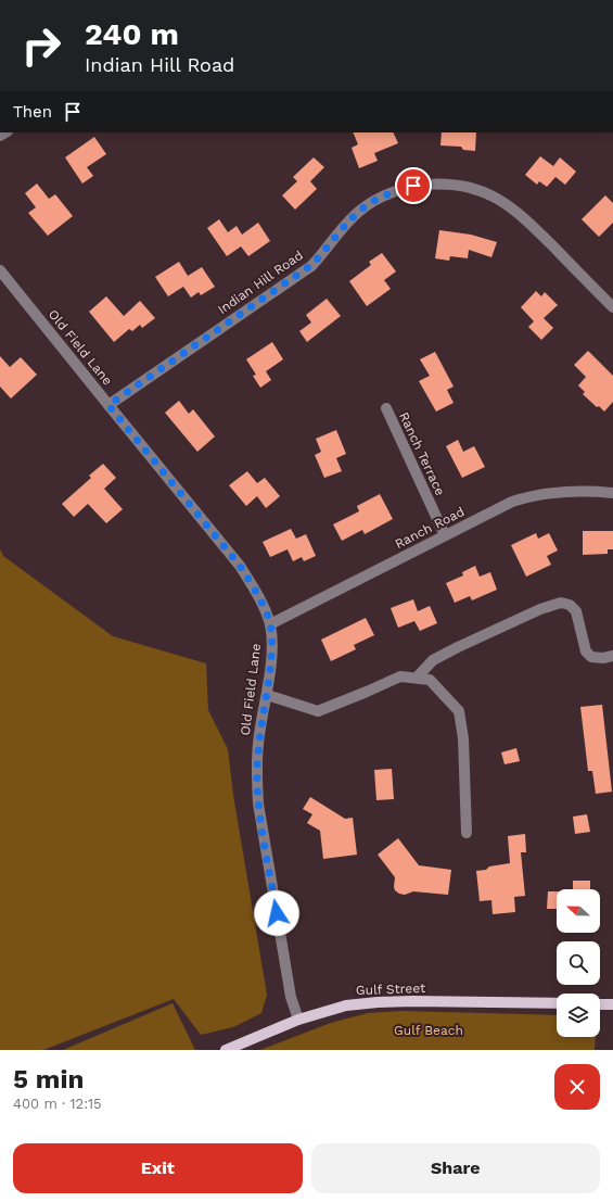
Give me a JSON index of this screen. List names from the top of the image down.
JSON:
{
  "streets": {
    "main road": ["Gulf Street"],
    "street": [
      "Indian Hill Road",
      "Old Field Lane",
      "Ranch Terrace",
      "Ranch Road"
    ]
  },
  "crossings": [
    ["Indian Hill Road", "Old Field Lane"],
    ["Old Field Lane", "Ranch Road"],
    ["Old Field Lane", "Gulf Street"],
    ["Ranch Terrace", "Ranch Road"]
  ],
  "parks": ["Gulf Beach"],
  "north": "left",
  "page": {
    "turn": ["240 m", "Indian Hill Road"],
    "then": "Then",
    "heading": ["5 min", "400 m · 12:15"],
    "buttons": ["Exit", "Share"]
  }
}
